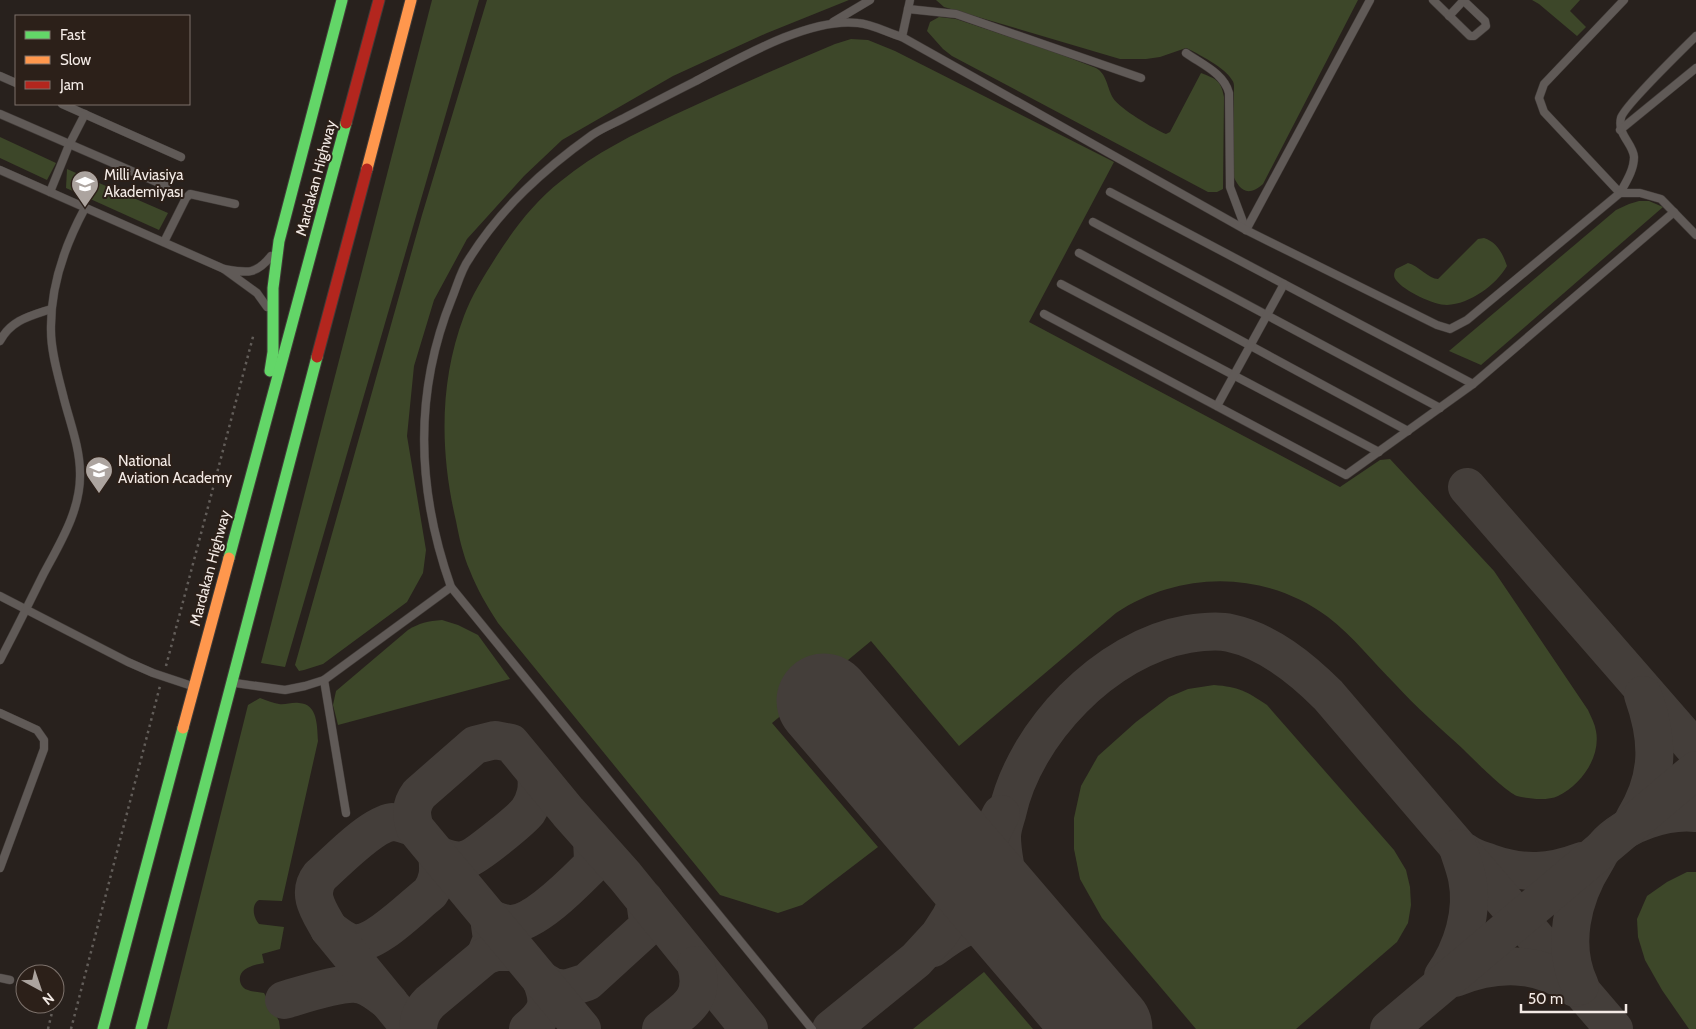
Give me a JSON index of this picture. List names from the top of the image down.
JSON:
{
  "streets": {
    "main road": ["Mardakan Highway"]
  },
  "places": {
    "school or university": ["Milli Aviasiya Akademiyası", "National Aviation Academy"]
  },
  "legend": ["Fast", "Slow", "Jam"],
  "scale_bar": "50 m",
  "north": "bottom right"
}
